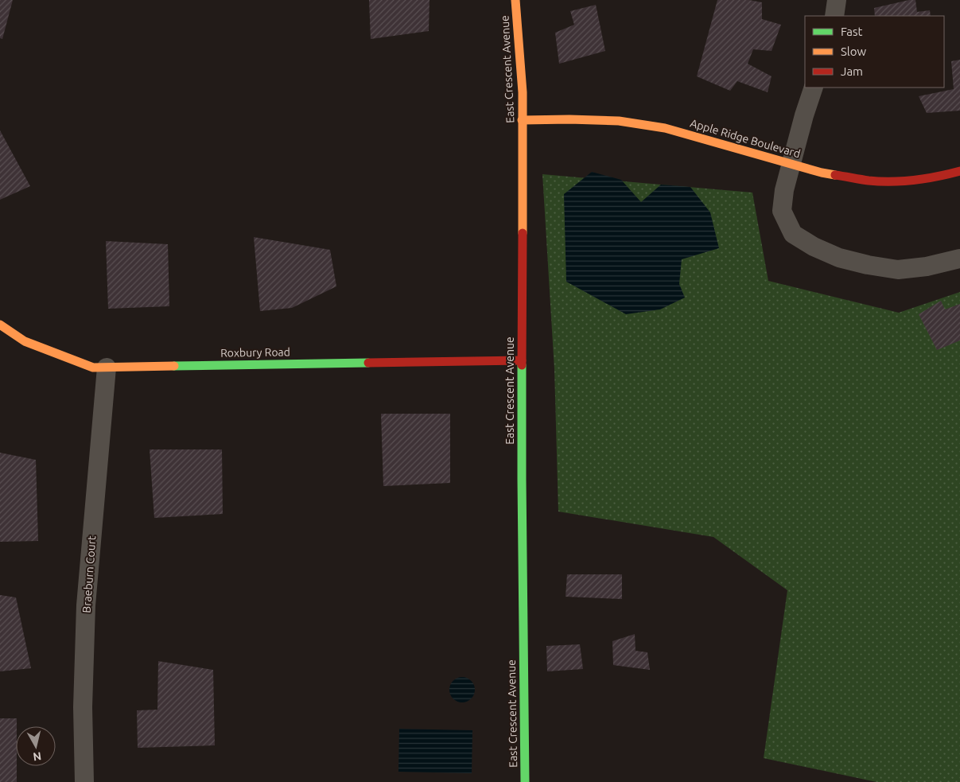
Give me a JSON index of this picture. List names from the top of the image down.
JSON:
{
  "streets": {
    "street": [
      "East Crescent Avenue",
      "Apple Ridge Boulevard",
      "Roxbury Road",
      "Braeburn Court"
    ]
  },
  "crossings": [
    ["East Crescent Avenue", "Apple Ridge Boulevard"],
    ["East Crescent Avenue", "Roxbury Road"],
    ["Roxbury Road", "Braeburn Court"]
  ],
  "legend": ["Fast", "Slow", "Jam"],
  "north": "bottom"
}
